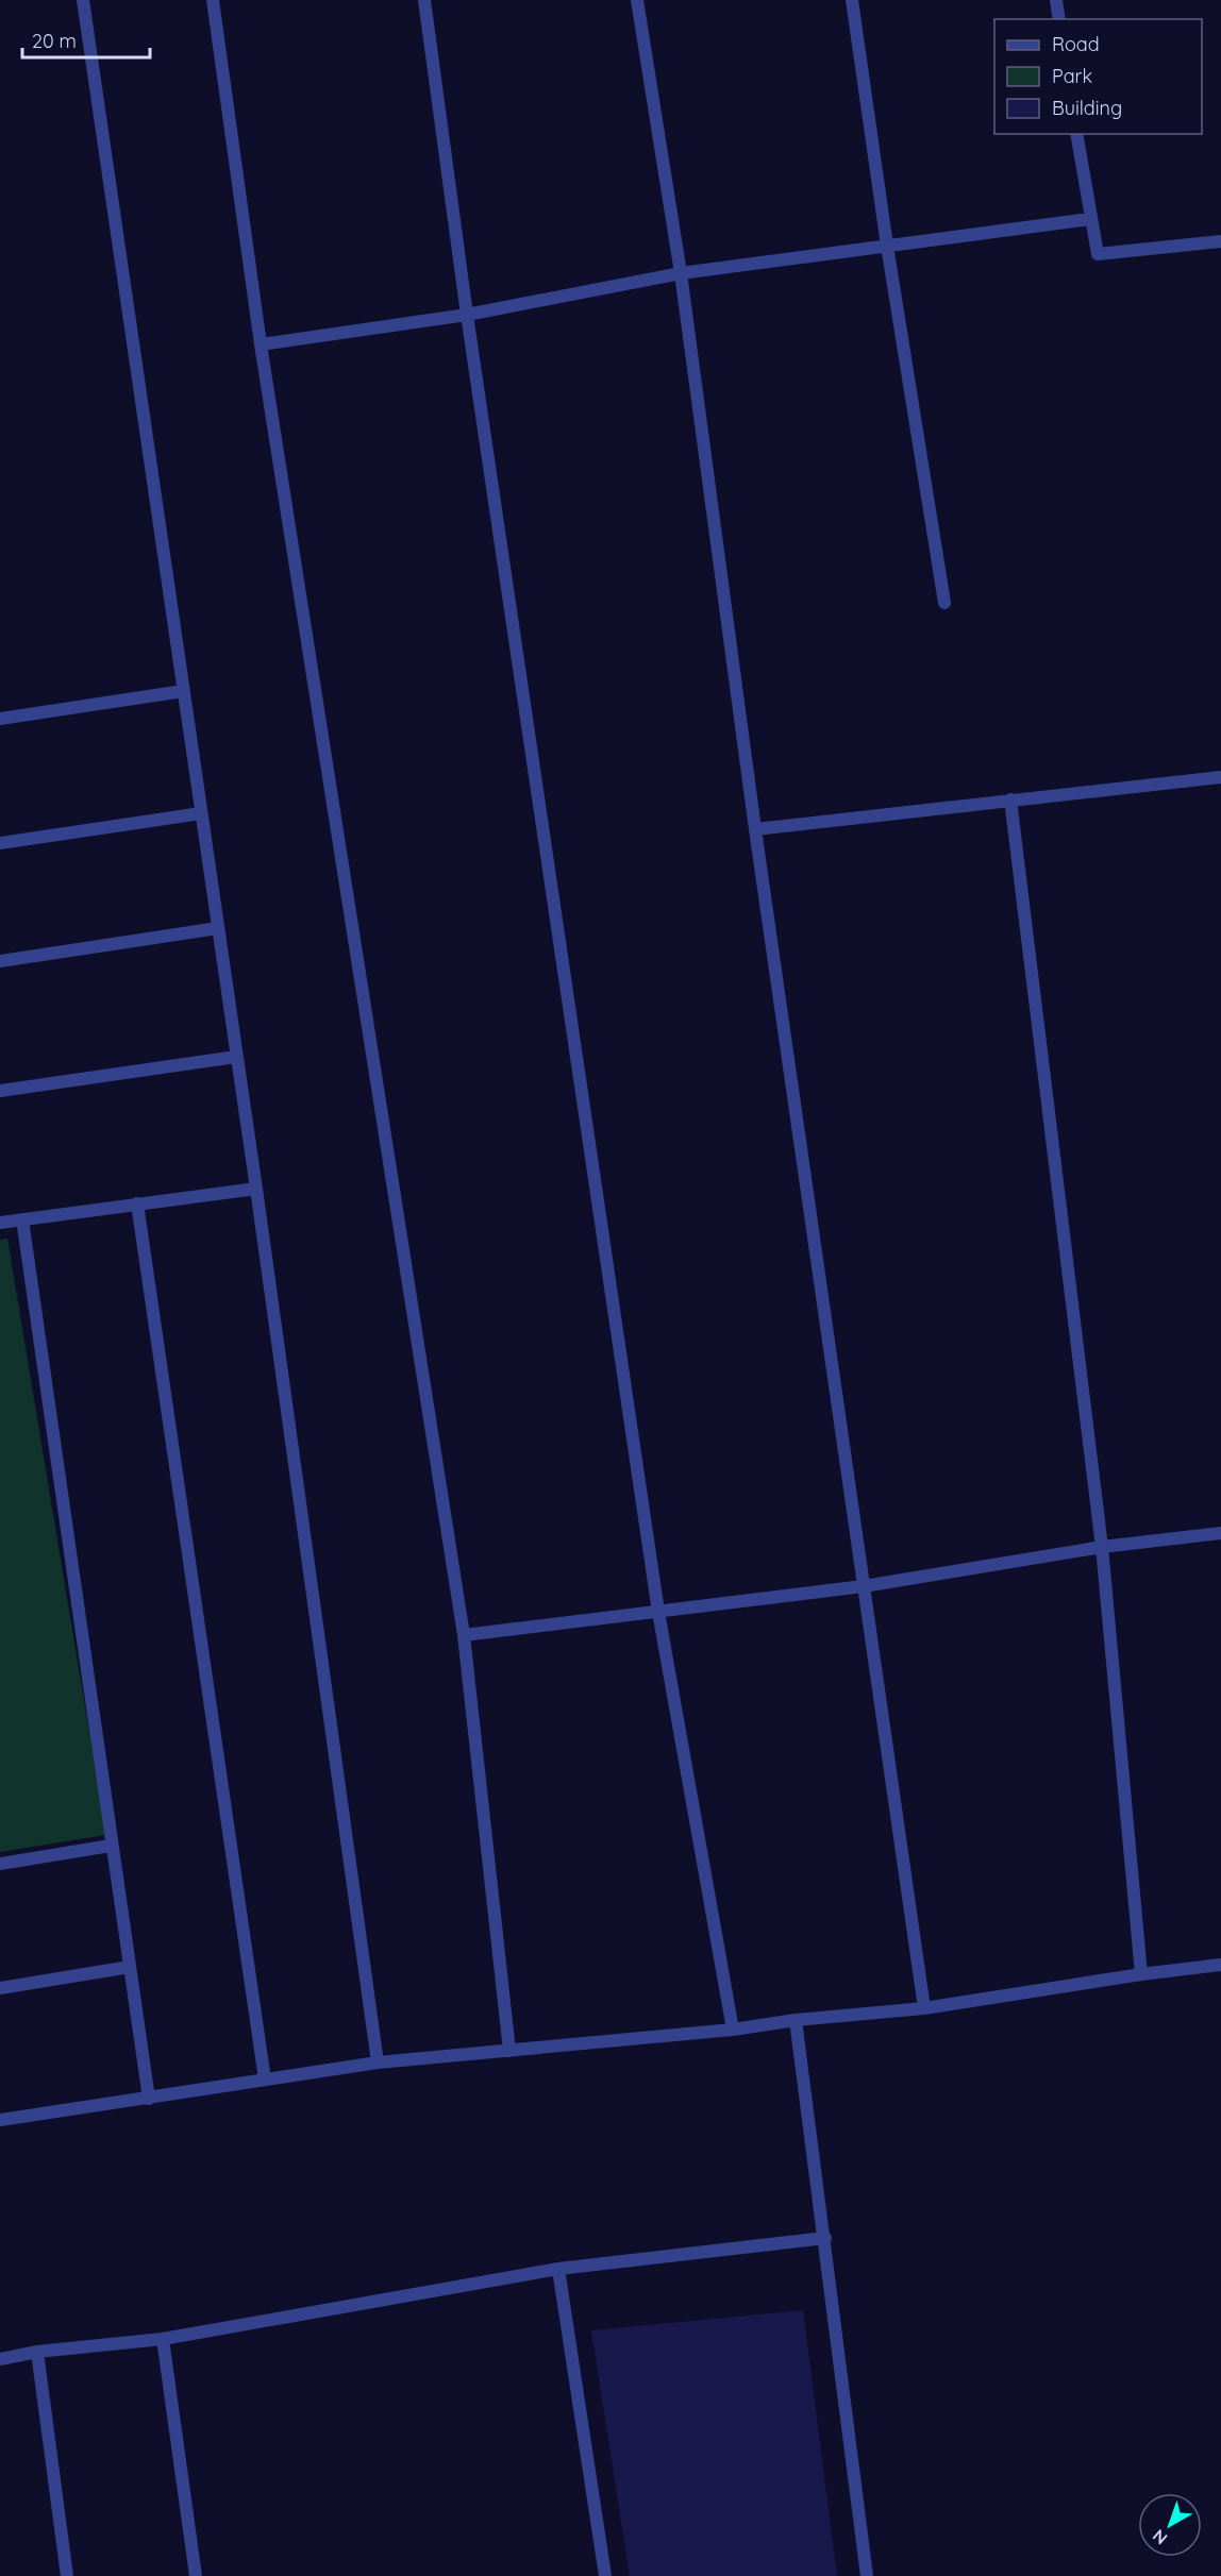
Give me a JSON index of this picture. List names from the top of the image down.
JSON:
{
  "legend": ["Road", "Park", "Building"],
  "scale_bar": "20 m",
  "north": "bottom left"
}
